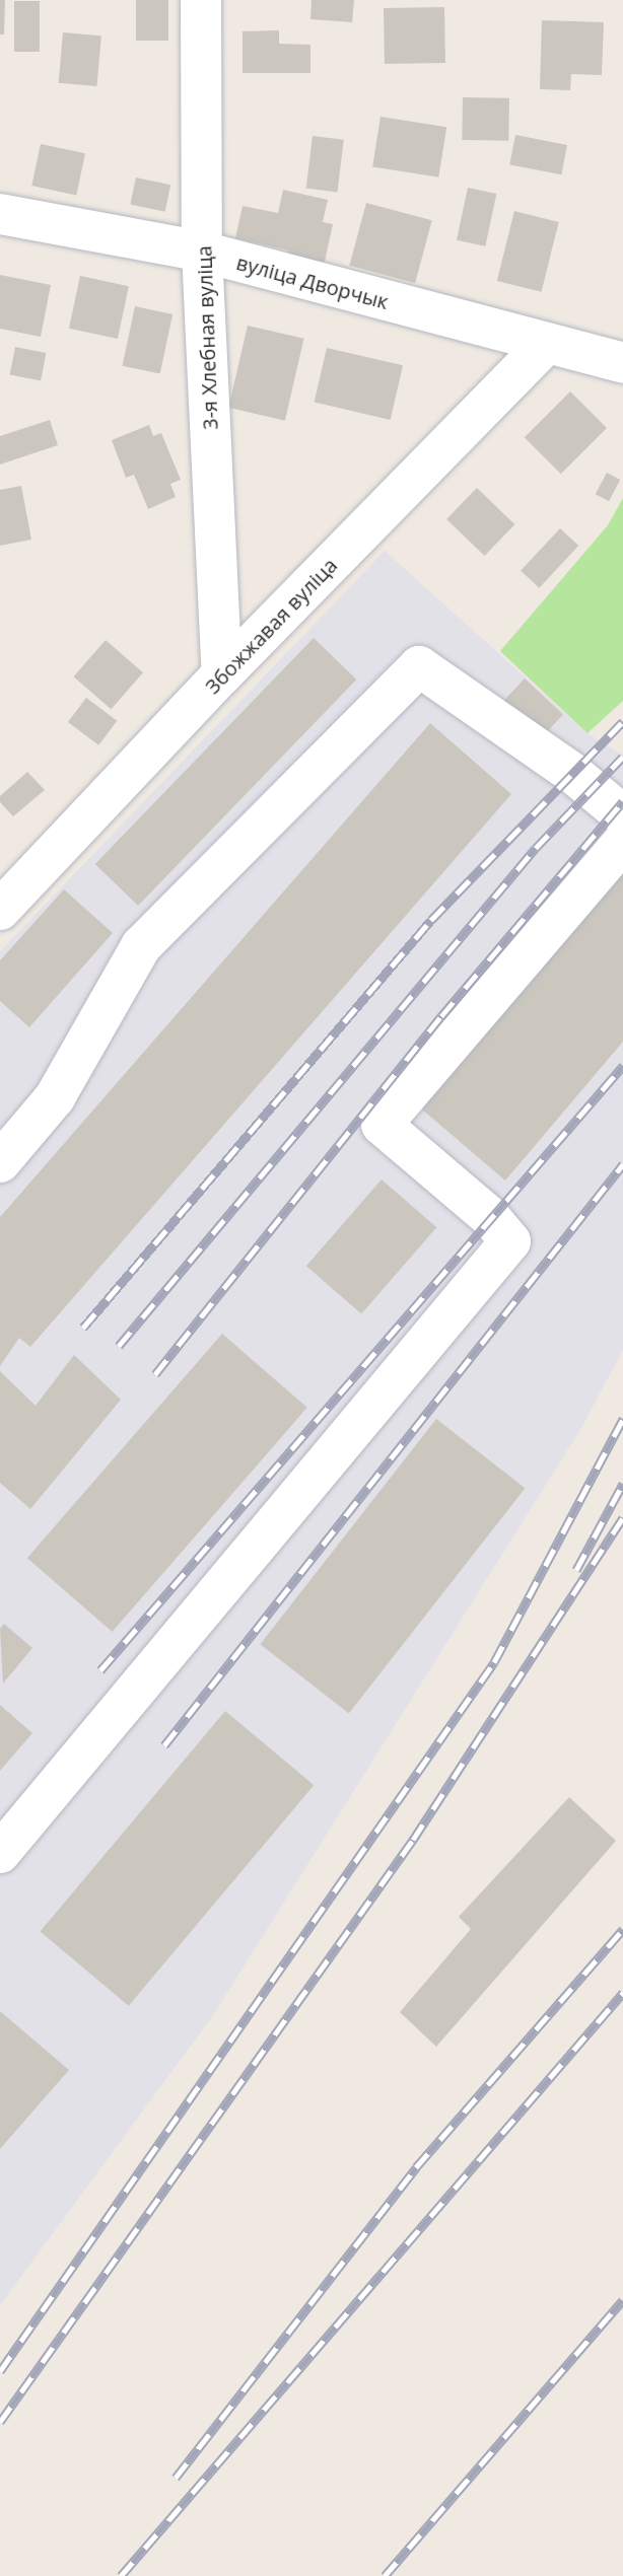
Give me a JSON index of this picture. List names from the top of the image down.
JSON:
{
  "streets": {
    "street": ["вуліца Дворчык", "3-я Хлебная вуліца", "Збожжавая вуліца"]
  },
  "crossings": [
    ["вуліца Дворчык", "3-я Хлебная вуліца"],
    ["вуліца Дворчык", "Збожжавая вуліца"],
    ["3-я Хлебная вуліца", "Збожжавая вуліца"]
  ]
}
